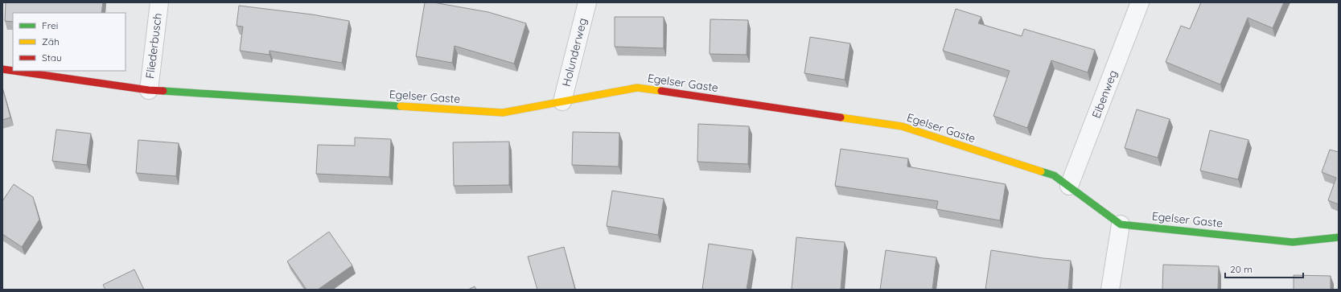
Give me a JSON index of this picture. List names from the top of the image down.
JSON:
{
  "streets": {
    "street": [
      "Fliederbusch",
      "Holunderweg",
      "Egelser Gaste",
      "Eibenweg"
    ]
  },
  "crossings": [
    ["Fliederbusch", "Egelser Gaste"],
    ["Holunderweg", "Egelser Gaste"],
    ["Egelser Gaste", "Eibenweg"]
  ],
  "legend": ["Frei", "Zäh", "Stau"],
  "scale_bar": "20 m"
}
